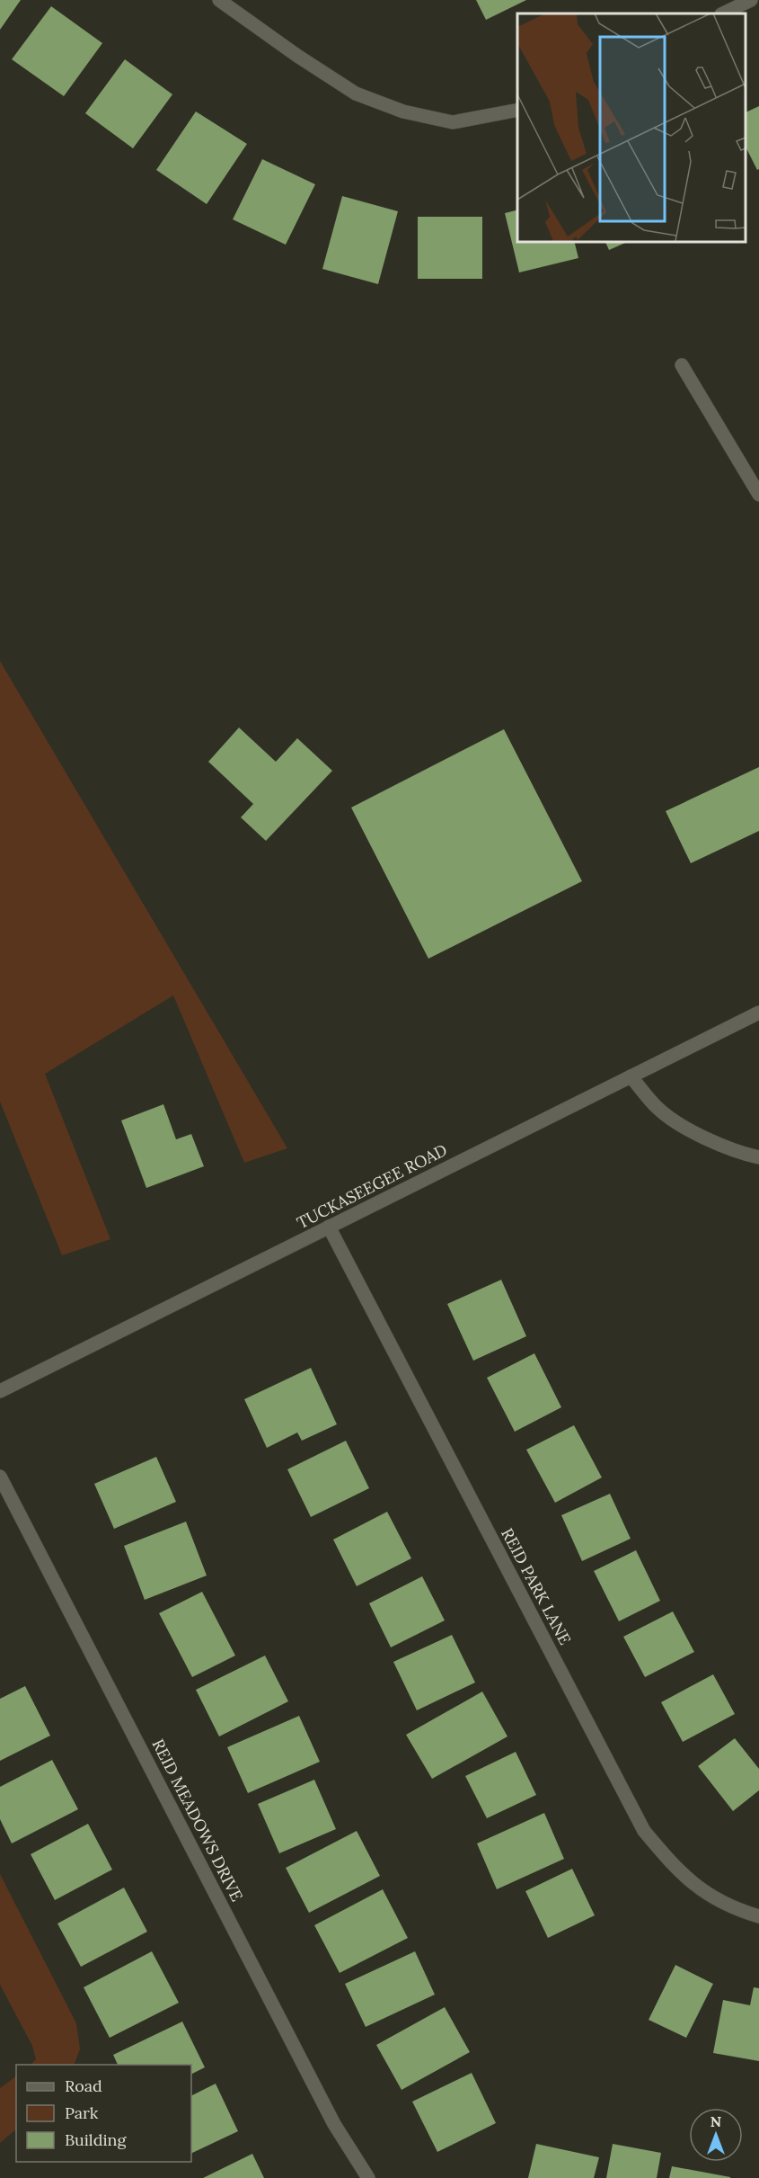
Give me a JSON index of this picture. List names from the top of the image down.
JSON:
{
  "streets": {
    "street": ["TUCKASEEGEE ROAD", "REID PARK LANE", "REID MEADOWS DRIVE"]
  },
  "crossings": [
    ["TUCKASEEGEE ROAD", "REID PARK LANE"]
  ],
  "legend": ["Road", "Park", "Building"],
  "north": "top"
}
